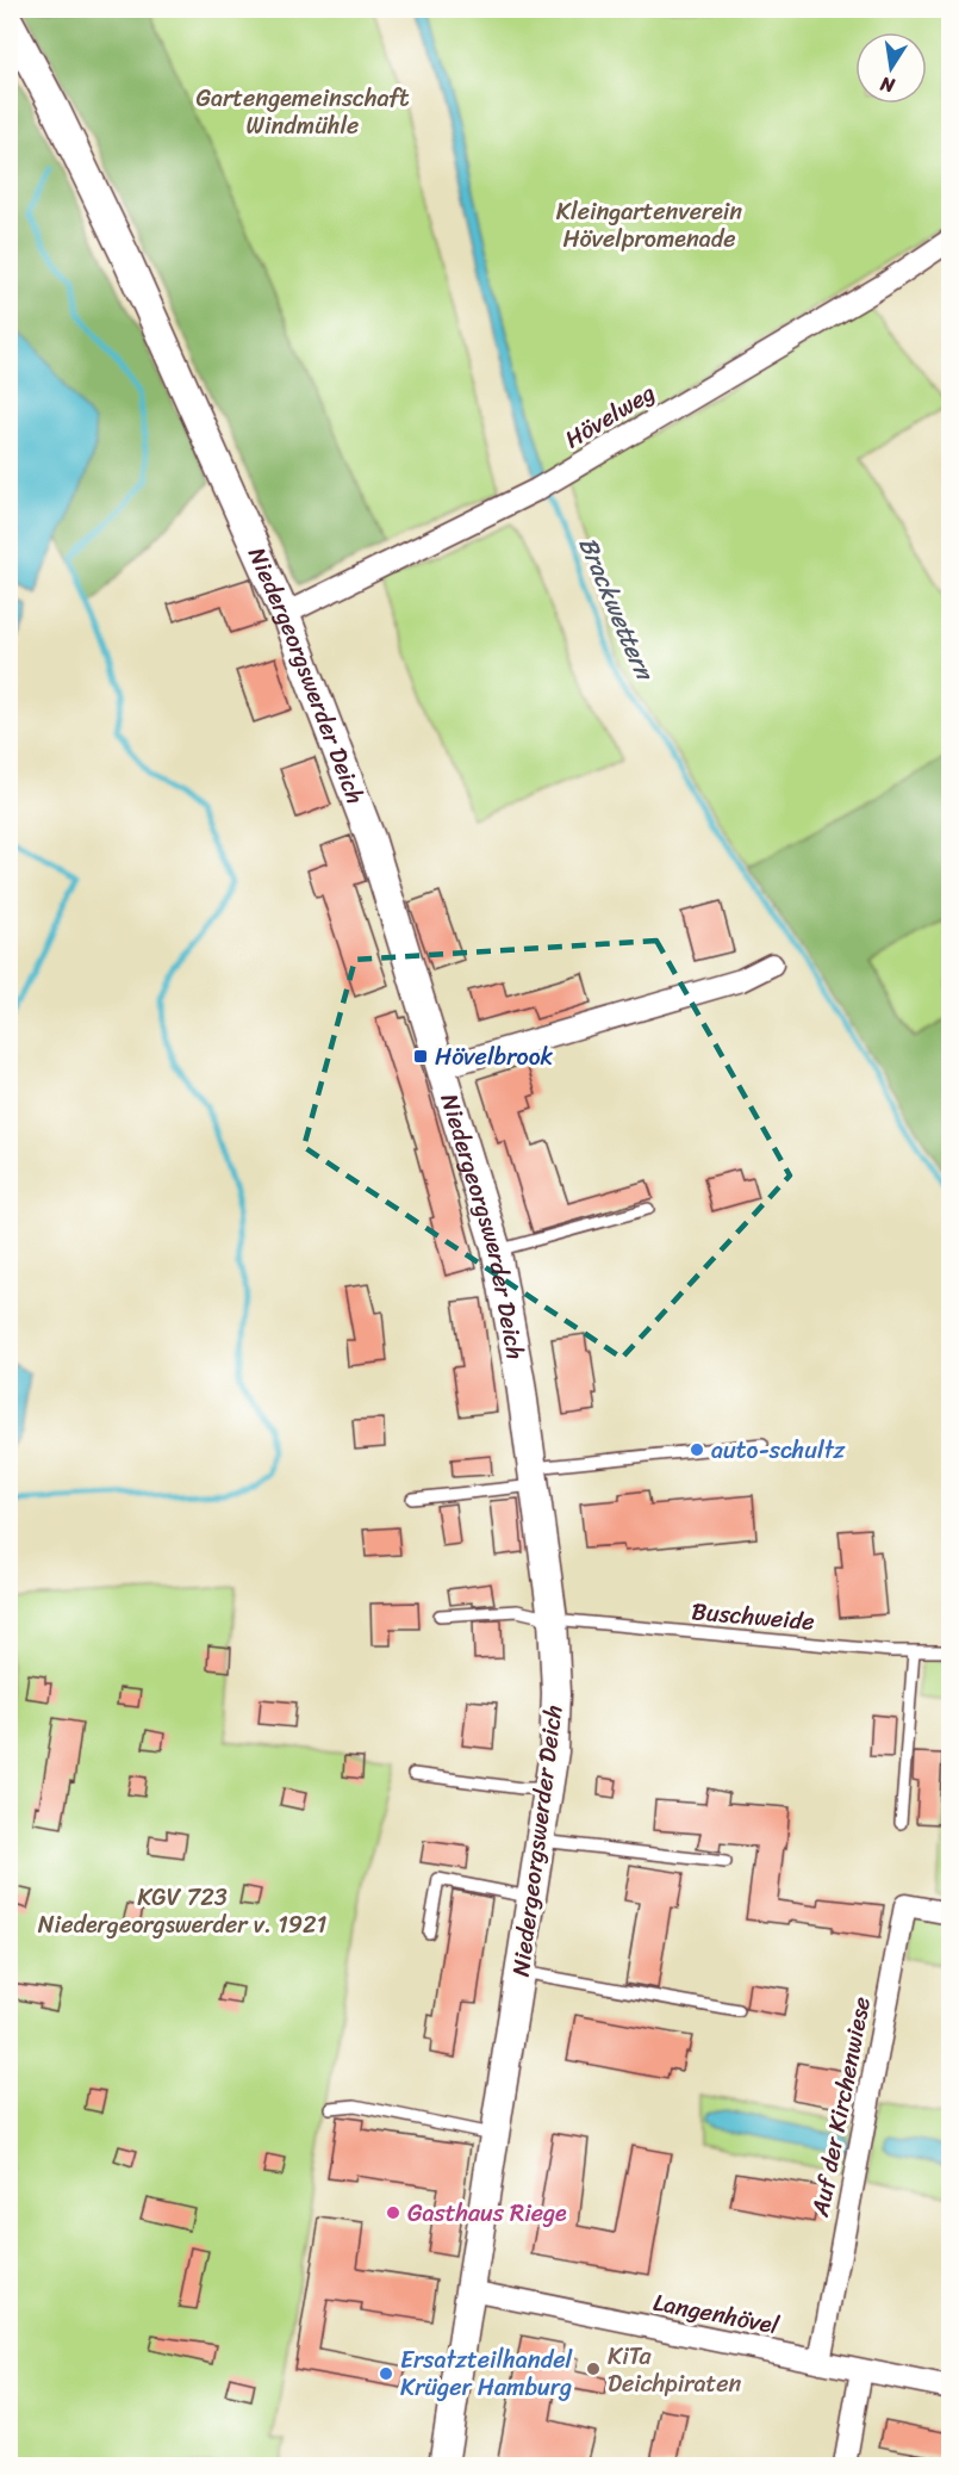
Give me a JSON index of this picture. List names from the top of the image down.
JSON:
{
  "streets": {
    "street": [
      "Hövelweg",
      "Niedergeorgswerder Deich",
      "Auf der Kirchenwiese",
      "Langenhövel"
    ],
    "lane": ["Buschweide"]
  },
  "crossings": [
    ["Hövelweg", "Niedergeorgswerder Deich"],
    ["Niedergeorgswerder Deich", "Buschweide"],
    ["Niedergeorgswerder Deich", "Langenhövel"],
    ["Auf der Kirchenwiese", "Langenhövel"]
  ],
  "water": ["Brackwettern"],
  "parks": ["Gartengemeinschaft Windmühle", "Kleingartenverein Hövelpromenade", "KGV 723 Niedergeorgswerder v. 1921"],
  "places": {
    "transit": ["Hövelbrook"],
    "other": [
      "auto-schultz",
      "Gasthaus Riege",
      "KiTa Deichpiraten",
      "Ersatzteilhandel Krüger Hamburg"
    ]
  },
  "north": "bottom"
}
